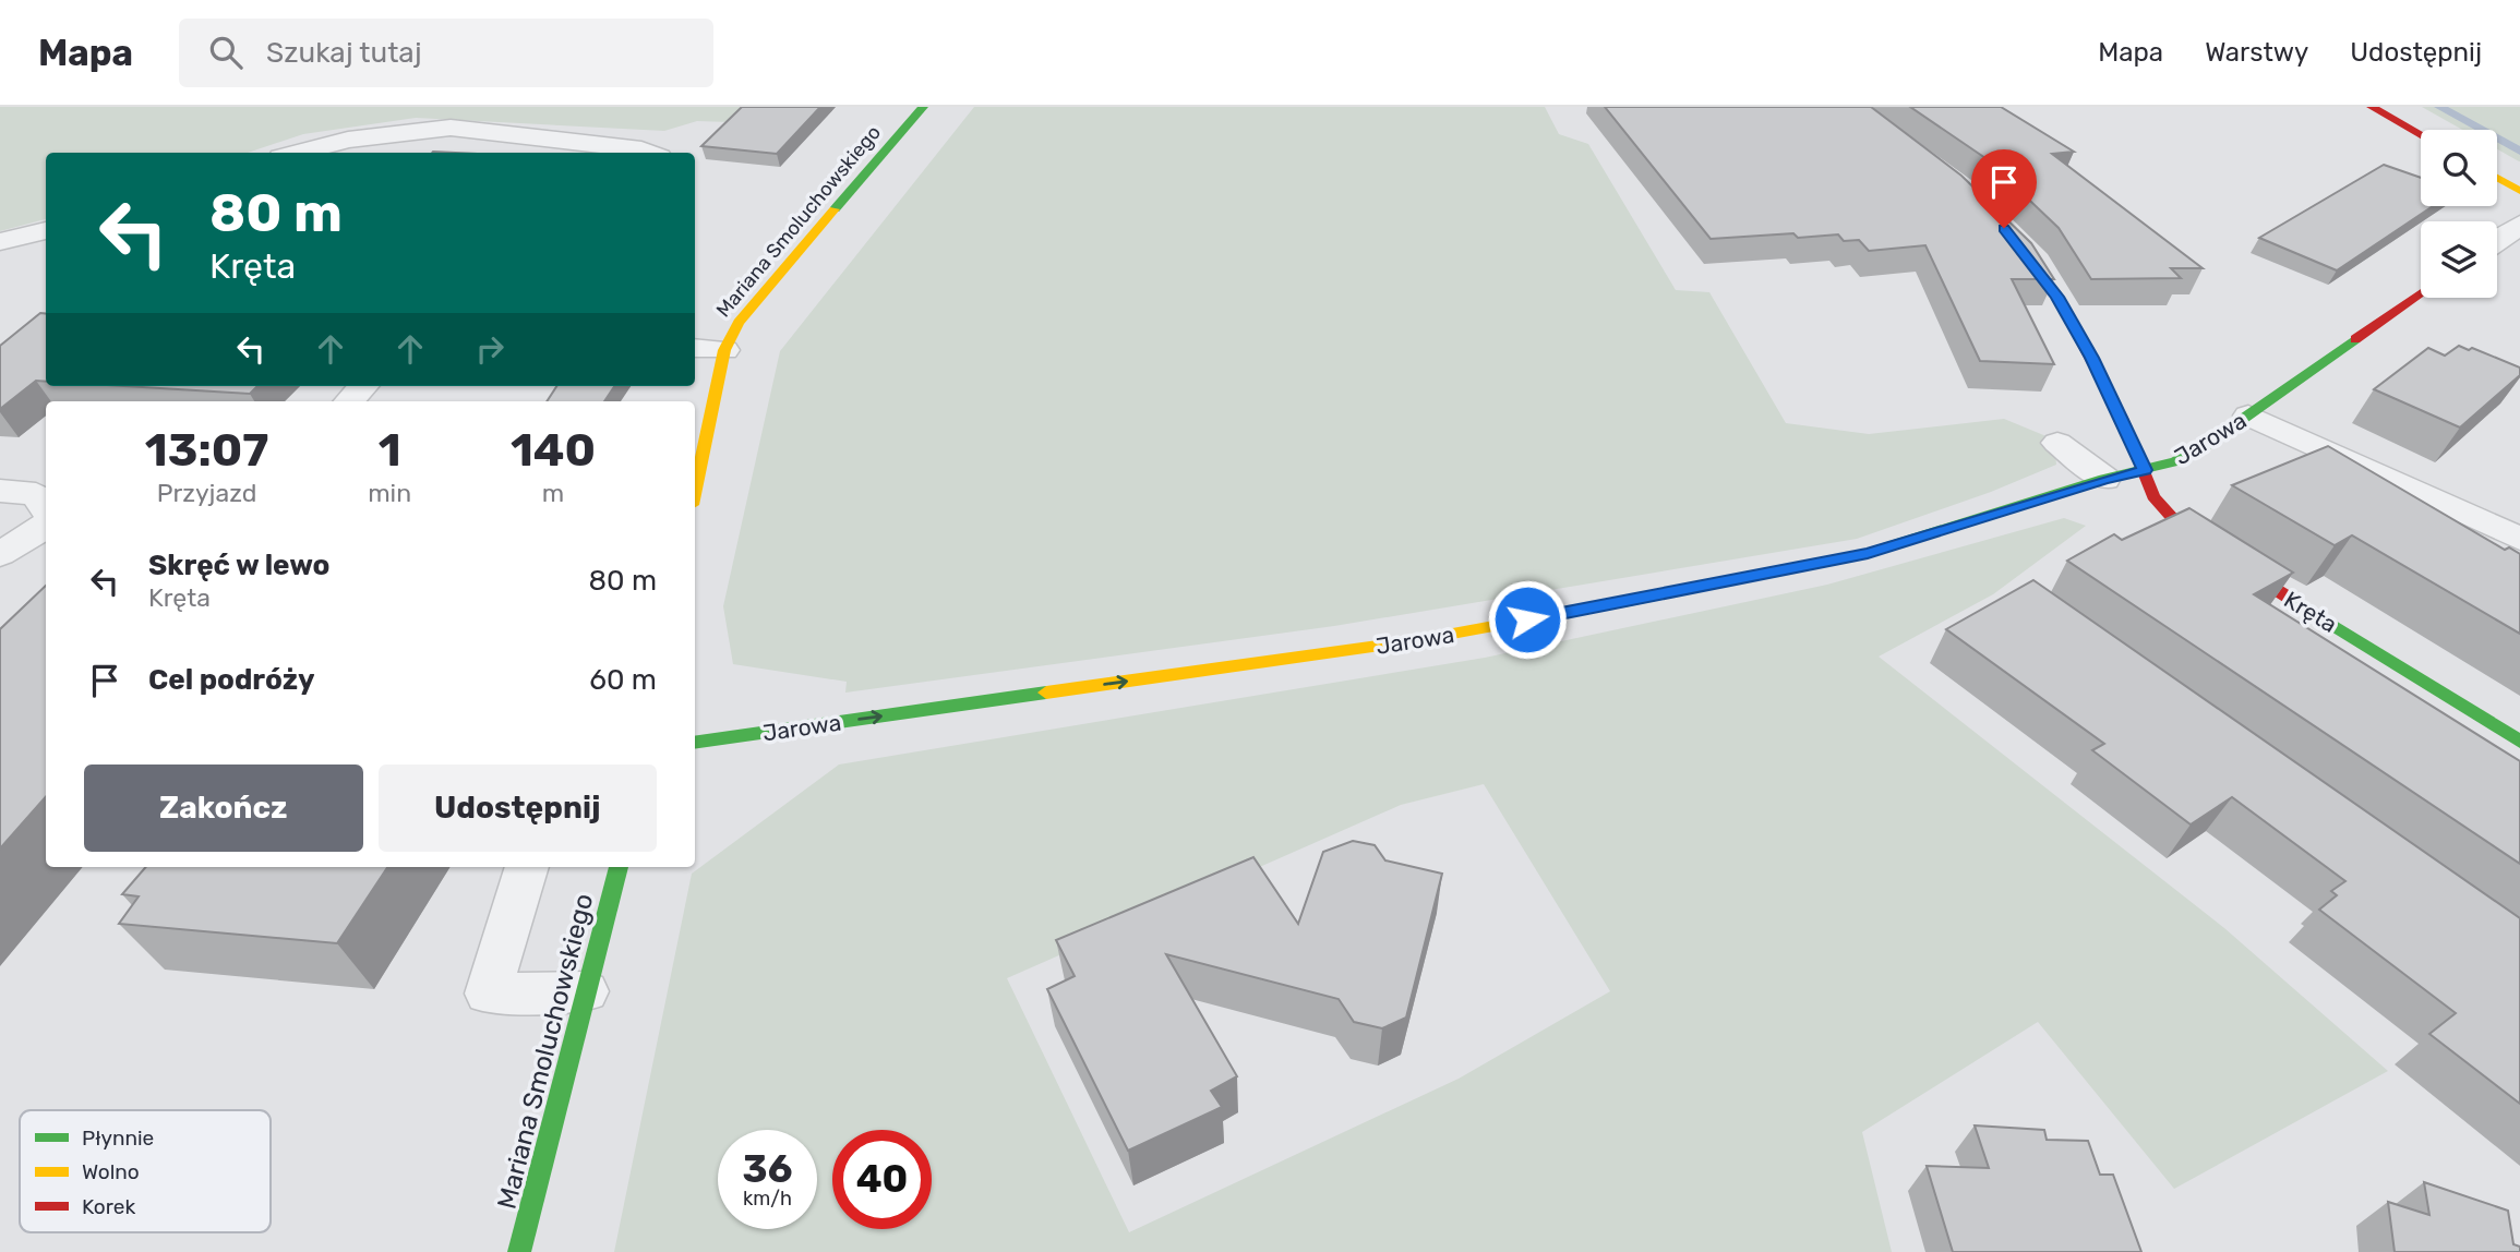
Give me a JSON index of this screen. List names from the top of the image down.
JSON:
{
  "streets": {
    "street": ["Mariana Smoluchowskiego", "Jarowa", "Kręta"]
  },
  "crossings": [
    ["Jarowa", "Kręta"]
  ],
  "one_way": ["Jarowa"],
  "legend": ["Płynnie", "Wolno", "Korek"],
  "page": {
    "header": "Mapa",
    "search": "Szukaj tutaj",
    "nav": ["Mapa", "Warstwy", "Udostępnij"],
    "turn": ["80 m", "Kręta"],
    "eta": [
      "13:07",
      "Przyjazd",
      "1",
      "min",
      "140",
      "m"
    ],
    "list": [
      {
        "name": "Skręć w lewo",
        "note": "Kręta",
        "value": "80 m"
      },
      {
        "name": "Cel podróży",
        "value": "60 m"
      }
    ],
    "buttons": ["Zakończ", "Udostępnij"],
    "speed": "36 km/h",
    "limit": "40"
  }
}
